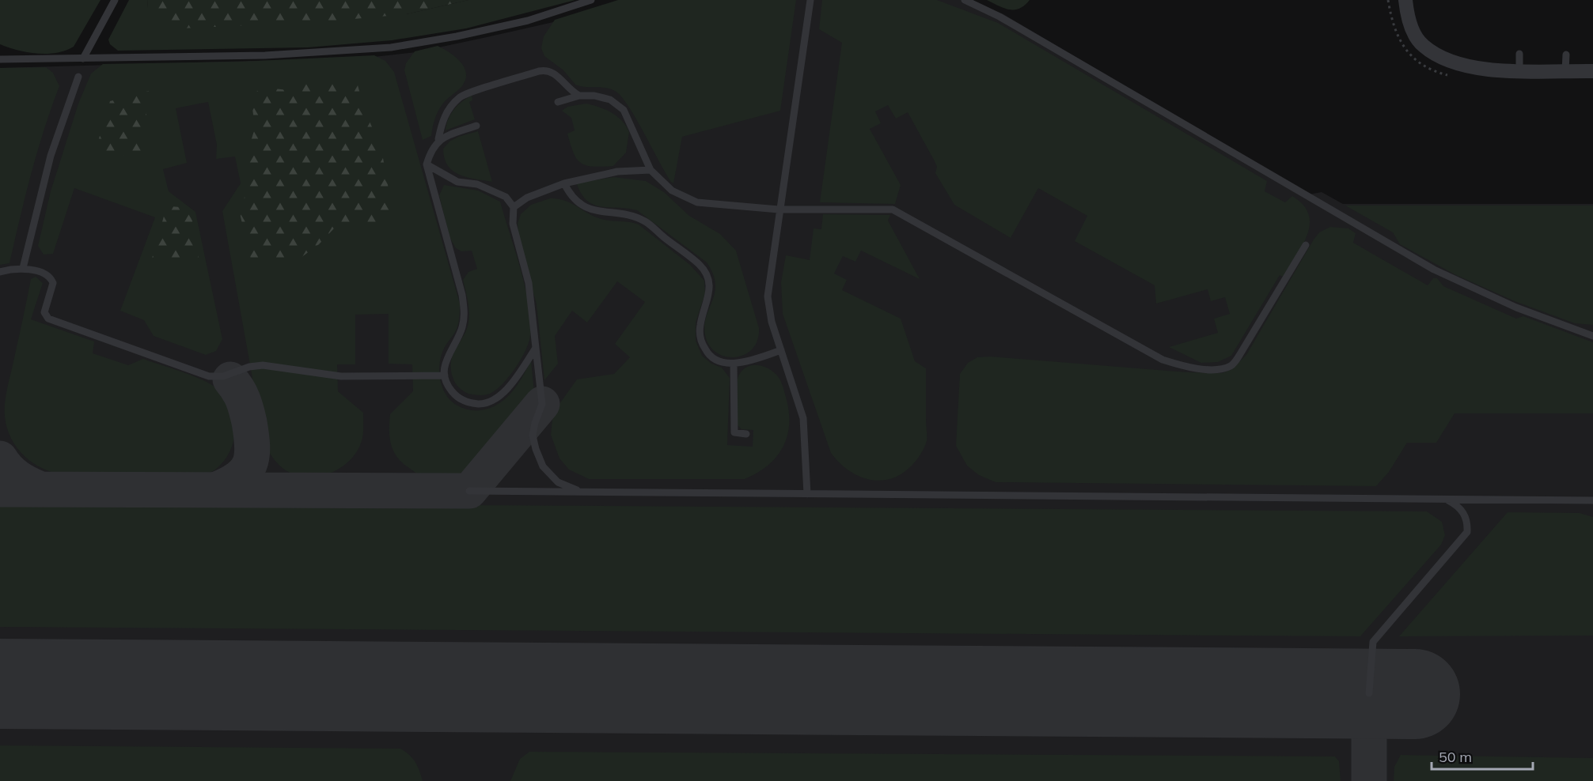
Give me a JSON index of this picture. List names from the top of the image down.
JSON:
{
  "scale_bar": "50 m"
}
